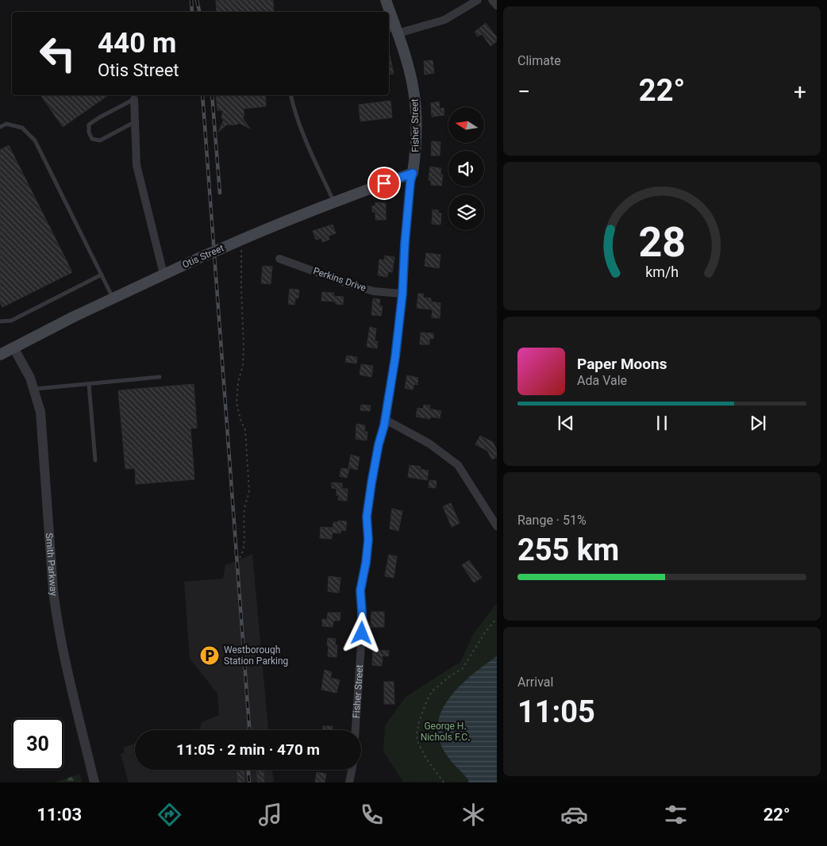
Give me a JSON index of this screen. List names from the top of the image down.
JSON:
{
  "streets": {
    "main road": ["Fisher Street", "Otis Street"],
    "street": ["Perkins Drive", "Smith Parkway"]
  },
  "crossings": [
    ["Fisher Street", "Otis Street"],
    ["Fisher Street", "Perkins Drive"],
    ["Otis Street", "Smith Parkway"]
  ],
  "parks": ["George H. Nichols F.C."],
  "places": {
    "parking": ["Westborough Station Parking"]
  },
  "north": "left",
  "page": {
    "tile": [
      "Climate",
      ["Range · 51%", "255 km"],
      ["Arrival", "11:05"]
    ],
    "turn": ["440 m", "Otis Street"],
    "heat": ["−", "22°", "+"],
    "song": ["Paper Moons", "Ada Vale"],
    "limit": "30",
    "trip": "11:05 · 2 min · 470 m",
    "tabs": ["11:03", "22°"],
    "gauge": ["28", "km/h"]
  }
}
